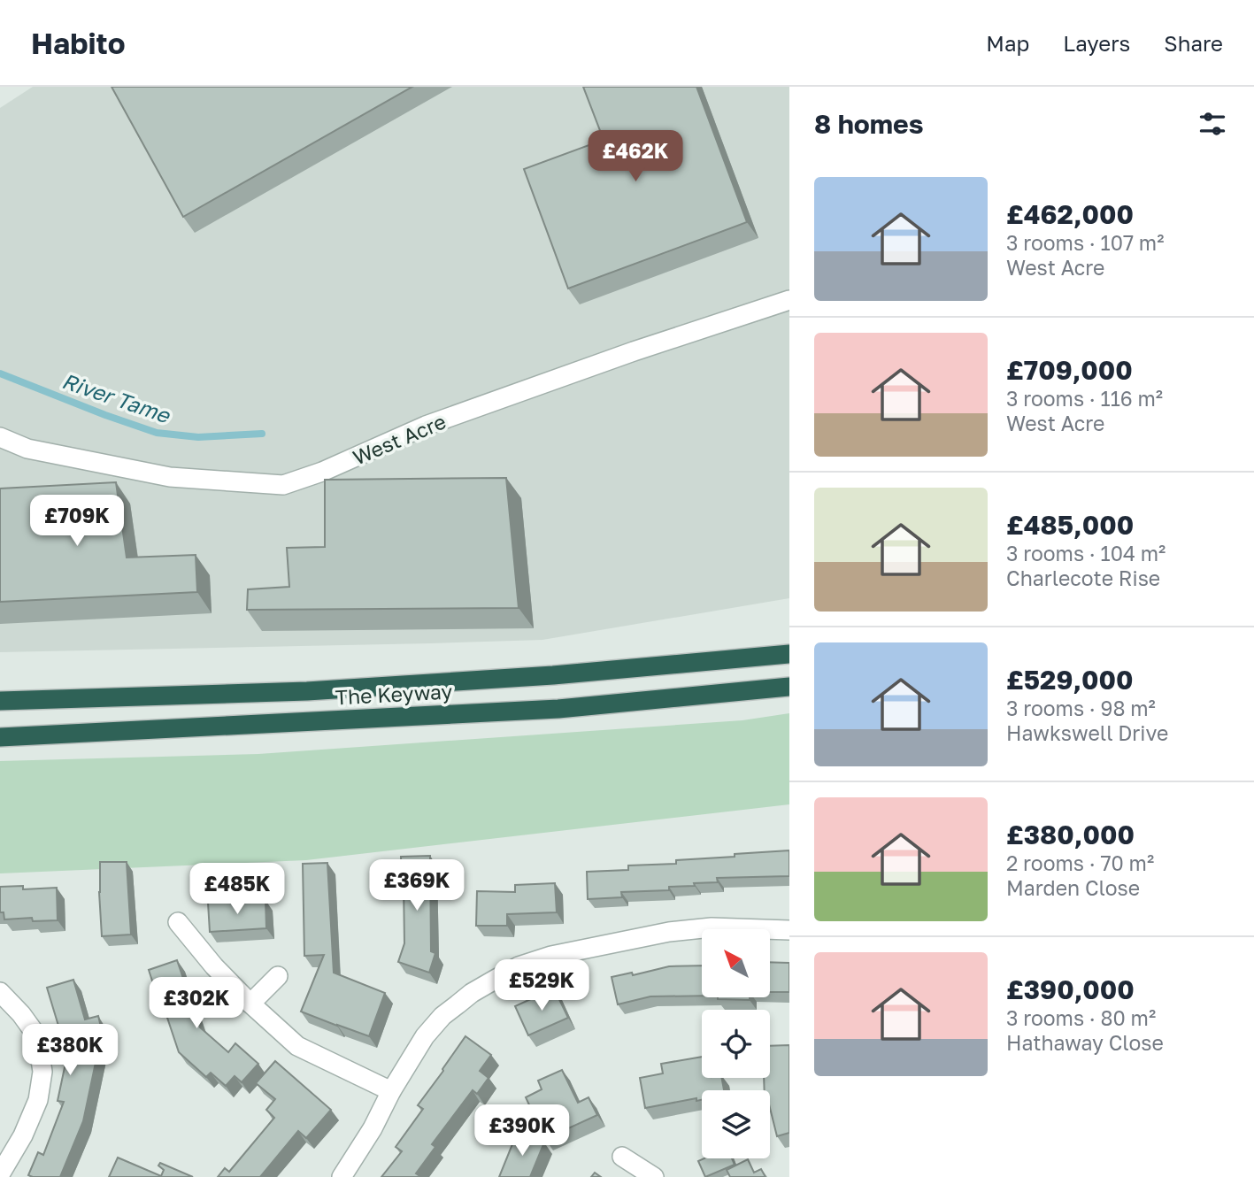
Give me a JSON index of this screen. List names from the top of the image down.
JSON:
{
  "streets": {
    "highway": ["The Keyway"],
    "street": ["West Acre"]
  },
  "water": ["River Tame"],
  "north": "top left",
  "page": {
    "header": "Habito",
    "nav": ["Map", "Layers", "Share"],
    "heading": "8 homes",
    "price": [
      "£462K",
      "£709K",
      "£369K",
      "£485K",
      "£529K",
      "£302K",
      "£380K",
      "£390K"
    ],
    "list": [
      {
        "name": "£462,000",
        "note": "3 rooms · 107 m² · West Acre"
      },
      {
        "name": "£709,000",
        "note": "3 rooms · 116 m² · West Acre"
      },
      {
        "name": "£485,000",
        "note": "3 rooms · 104 m² · Charlecote Rise"
      },
      {
        "name": "£529,000",
        "note": "3 rooms · 98 m² · Hawkswell Drive"
      },
      {
        "name": "£380,000",
        "note": "2 rooms · 70 m² · Marden Close"
      },
      {
        "name": "£390,000",
        "note": "3 rooms · 80 m² · Hathaway Close"
      }
    ]
  }
}
